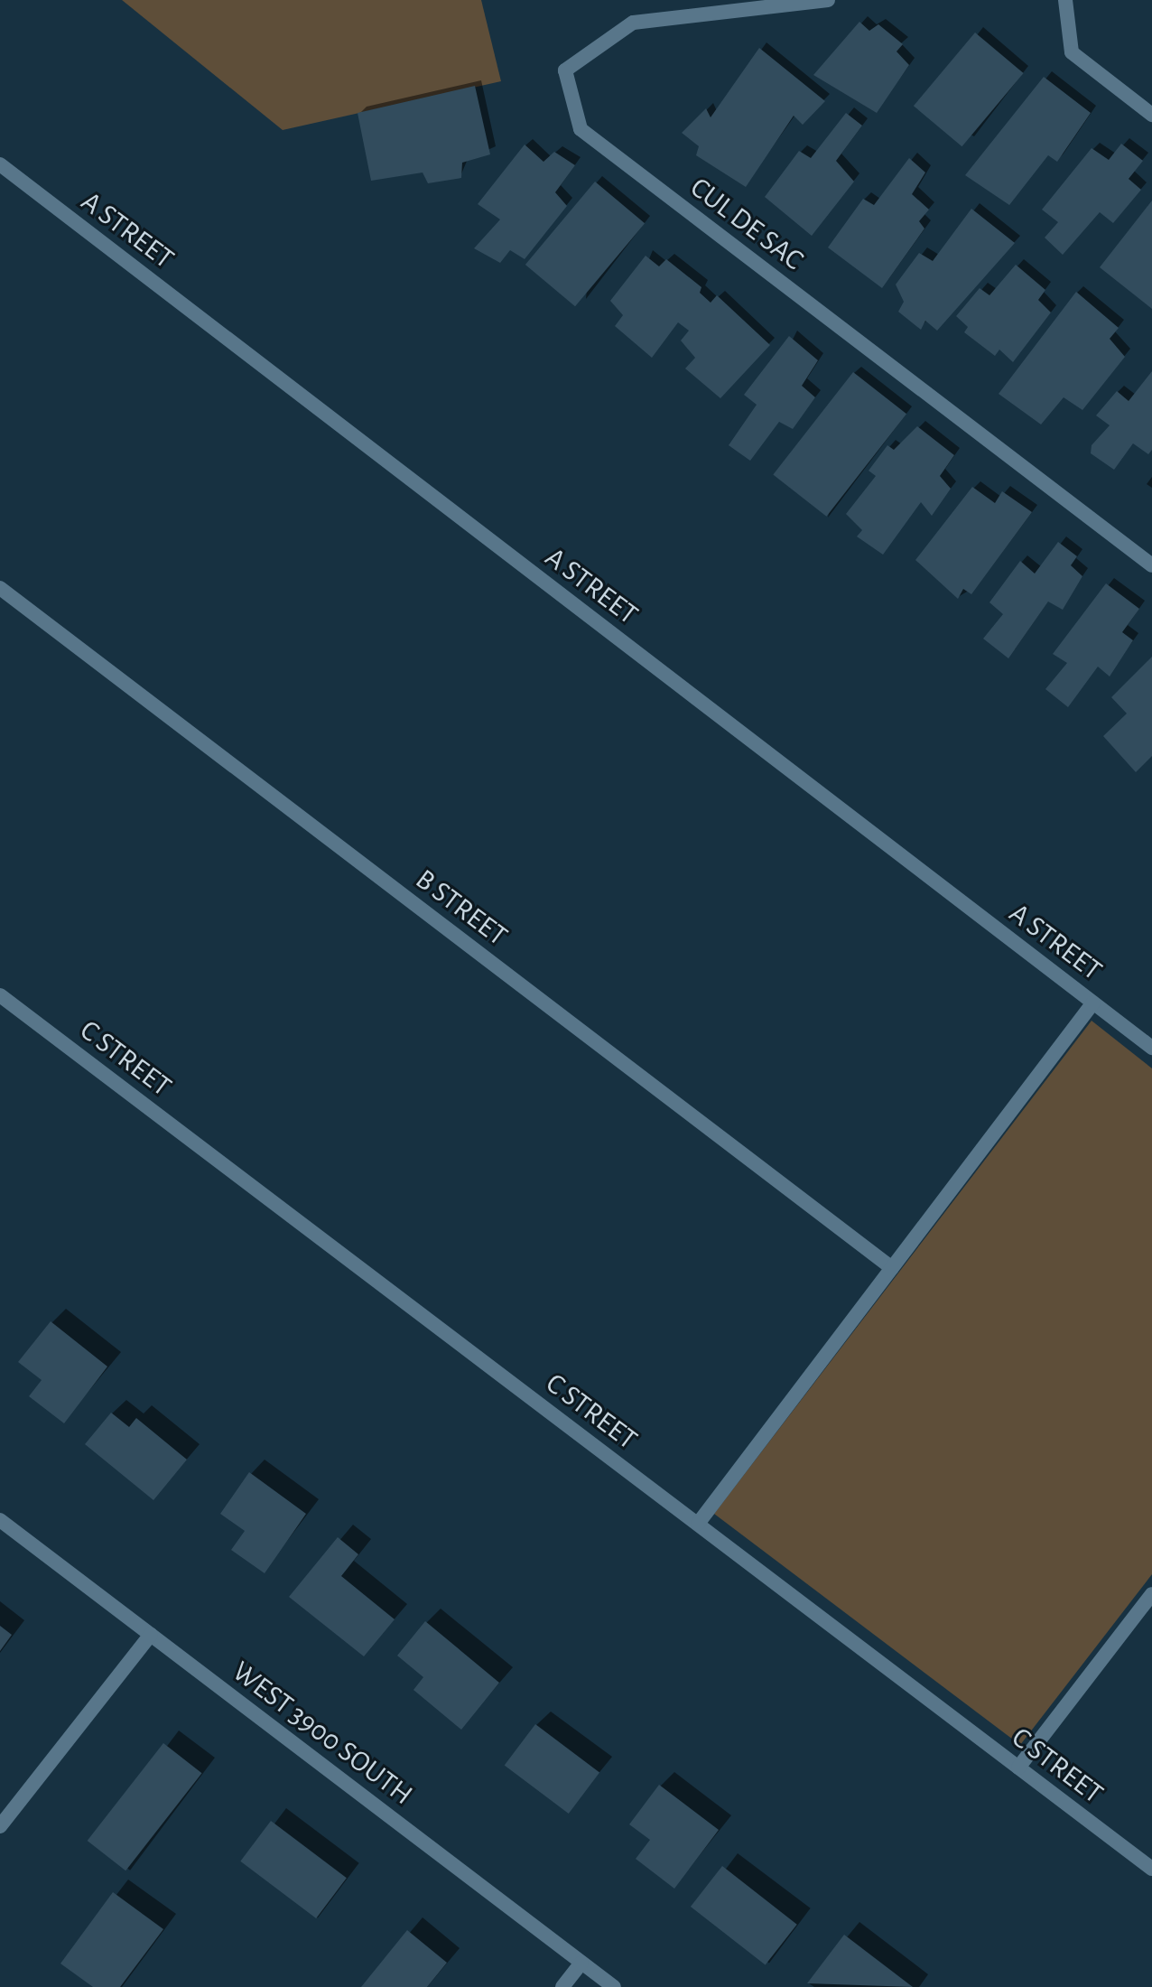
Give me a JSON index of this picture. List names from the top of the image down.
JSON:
{
  "streets": {
    "street": [
      "CUL DE SAC",
      "A STREET",
      "B STREET",
      "C STREET",
      "WEST 3900 SOUTH"
    ]
  }
}
